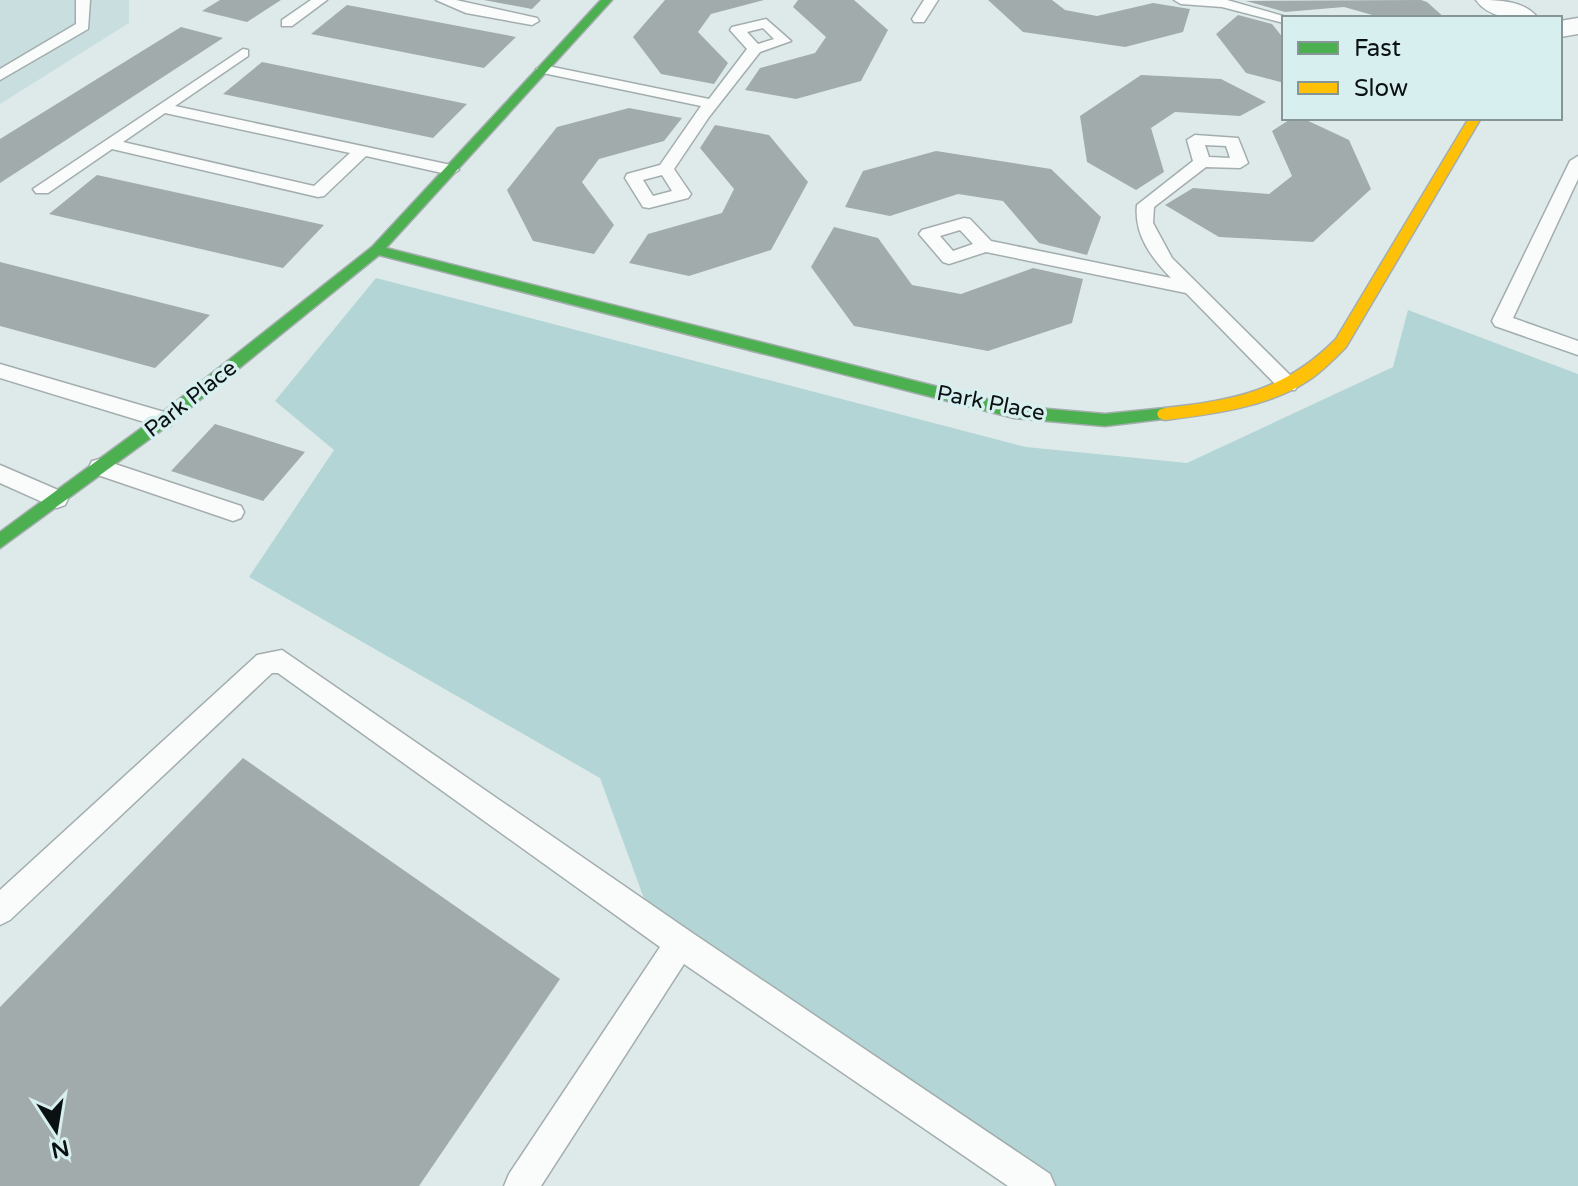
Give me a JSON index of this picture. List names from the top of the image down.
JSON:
{
  "streets": {
    "street": ["Park Place"]
  },
  "legend": ["Fast", "Slow"],
  "north": "bottom"
}
